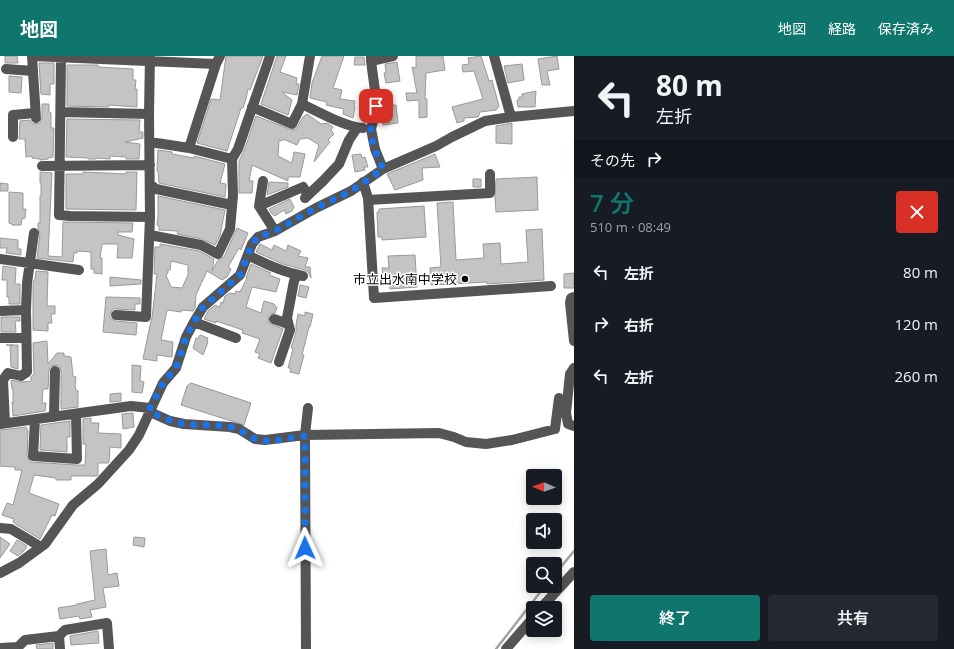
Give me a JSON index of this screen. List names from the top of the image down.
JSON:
{
  "places": ["市立出水南中学校"],
  "north": "left",
  "page": {
    "header": "地図",
    "nav": ["地図", "経路", "保存済み"],
    "turn": ["80 m", "左折"],
    "then": "その先",
    "heading": ["7 分", "510 m · 08:49"],
    "list": [
      {
        "name": "左折",
        "value": "80 m"
      },
      {
        "name": "右折",
        "value": "120 m"
      },
      {
        "name": "左折",
        "value": "260 m"
      }
    ],
    "buttons": ["終了", "共有"]
  }
}
